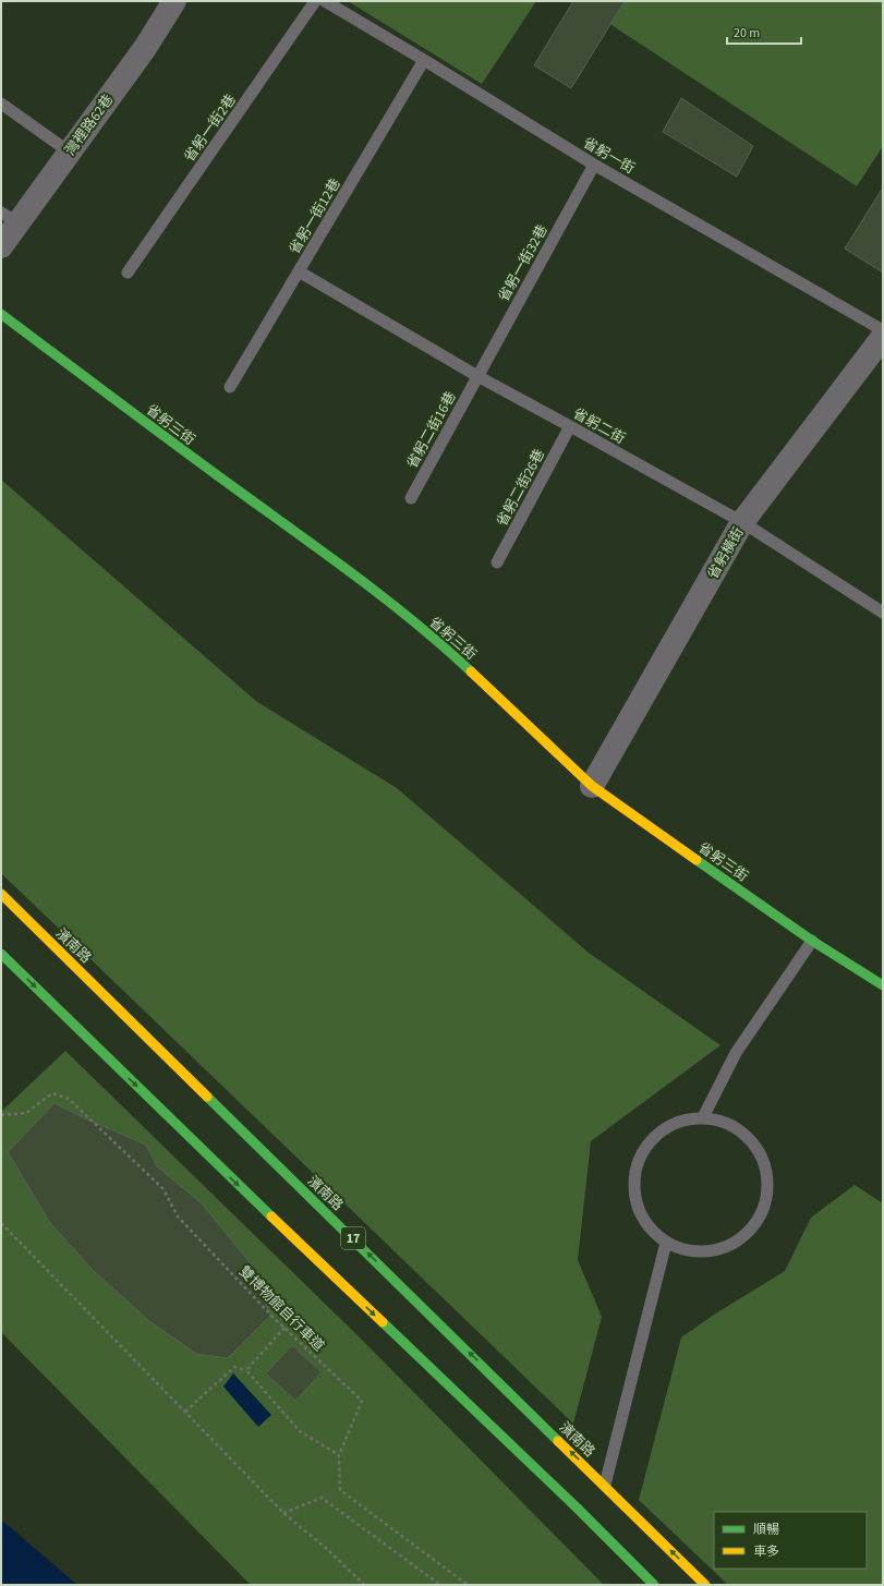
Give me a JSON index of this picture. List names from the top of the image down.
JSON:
{
  "streets": {
    "main road": ["省躬三街", "濱南路", "17"],
    "street": ["灣裡路62巷", "省躬橫街"],
    "lane": [
      "省躬一街2巷",
      "省躬一街",
      "省躬一街12巷",
      "省躬一街32巷",
      "省躬二街",
      "省躬二街16巷",
      "省躬二街26巷"
    ],
    "path": ["雙博物館自行車道"]
  },
  "crossings": [
    ["省躬一街", "省躬一街12巷"],
    ["省躬一街", "省躬一街32巷"],
    ["省躬一街12巷", "省躬二街"],
    ["省躬一街32巷", "省躬二街"],
    ["省躬一街32巷", "省躬二街16巷"],
    ["省躬三街", "省躬橫街"],
    ["省躬二街", "省躬二街16巷"],
    ["省躬二街", "省躬二街26巷"],
    ["省躬二街", "省躬橫街"]
  ],
  "legend": ["順暢", "車多"],
  "scale_bar": "20 m"
}
